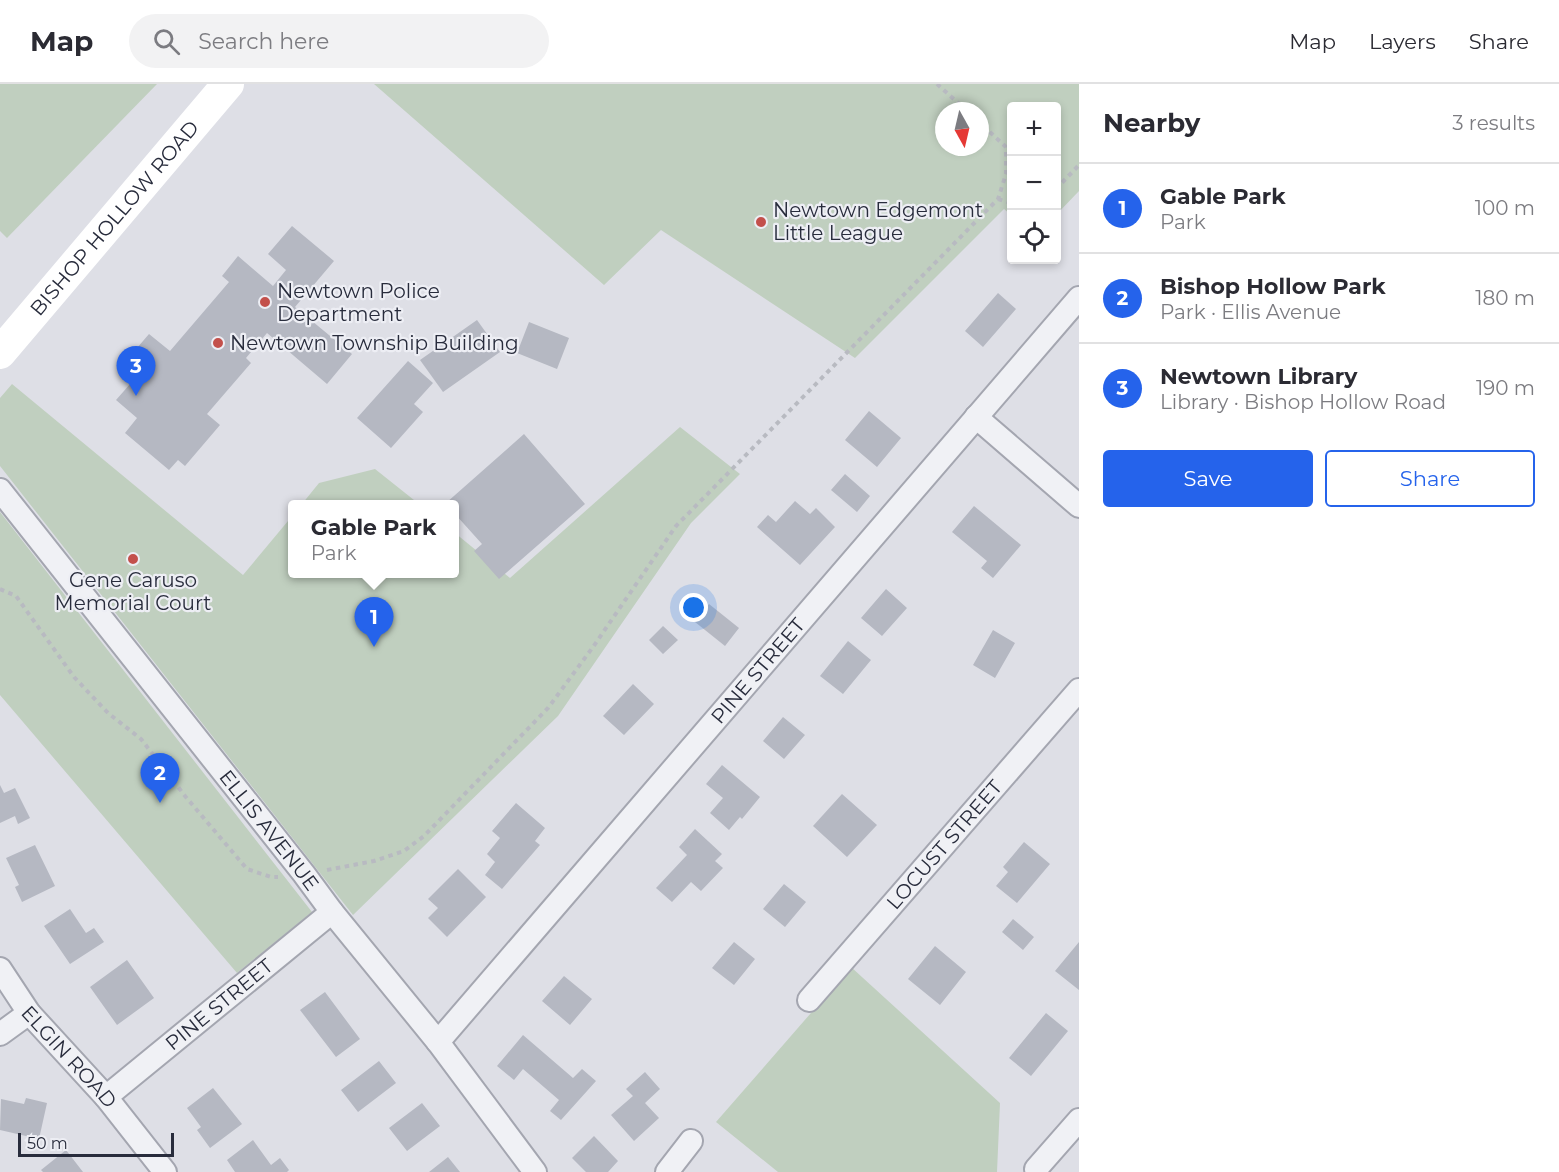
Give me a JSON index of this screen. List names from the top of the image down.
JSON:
{
  "streets": {
    "street": [
      "BISHOP HOLLOW ROAD",
      "PINE STREET",
      "ELLIS AVENUE",
      "LOCUST STREET",
      "ELGIN ROAD"
    ]
  },
  "crossings": [
    ["PINE STREET", "ELLIS AVENUE"],
    ["PINE STREET", "ELGIN ROAD"]
  ],
  "places": [
    "Newtown Edgemont Little League",
    "Newtown Police Department",
    "Newtown Township Building",
    "Gene Caruso Memorial Court"
  ],
  "scale_bar": "50 m",
  "north": "bottom",
  "page": {
    "header": "Map",
    "search": "Search here",
    "nav": ["Map", "Layers", "Share"],
    "heading": ["Nearby", "3 results"],
    "map_buttons": ["+", "−"],
    "list": [
      {
        "mark": "1",
        "name": "Gable Park",
        "note": "Park",
        "value": "100 m"
      },
      {
        "mark": "2",
        "name": "Bishop Hollow Park",
        "note": "Park · Ellis Avenue",
        "value": "180 m"
      },
      {
        "mark": "3",
        "name": "Newtown Library",
        "note": "Library · Bishop Hollow Road",
        "value": "190 m"
      }
    ],
    "pins": ["3", "1", "2"],
    "buttons": ["Save", "Share"],
    "popup": ["Gable Park", "Park"],
    "scale": "50 m"
  }
}
